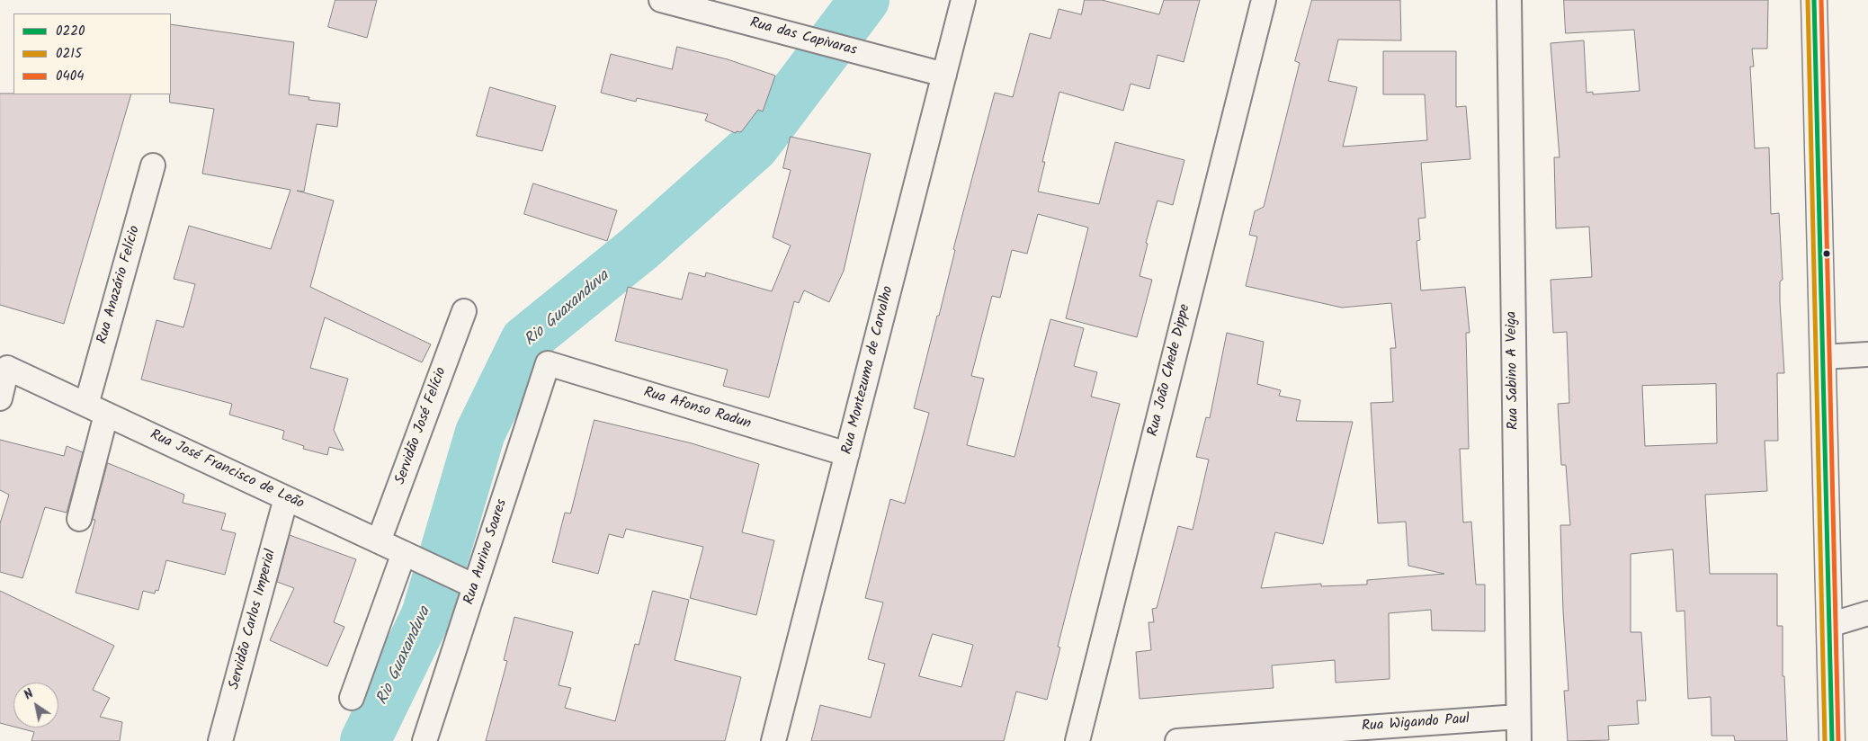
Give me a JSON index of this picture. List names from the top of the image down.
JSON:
{
  "streets": {
    "street": [
      "Rua das Capivaras",
      "Rua Anazário Felício",
      "Rua Montezuma de Carvalho",
      "Rua João Chede Dippe",
      "Rua Sabino A Veiga",
      "Rua Afonso Radun",
      "Servidão José Felício",
      "Rua José Francisco de Leão",
      "Rua Aurino Soares",
      "Servidão Carlos Imperial",
      "Rua Wigando Paul"
    ]
  },
  "crossings": [
    ["Rua das Capivaras", "Rua Montezuma de Carvalho"],
    ["Rua Anazário Felício", "Rua José Francisco de Leão"],
    ["Rua Montezuma de Carvalho", "Rua Afonso Radun"],
    ["Rua Sabino A Veiga", "Rua Wigando Paul"],
    ["Rua Afonso Radun", "Rua Aurino Soares"],
    ["Servidão José Felício", "Rua José Francisco de Leão"],
    ["Rua José Francisco de Leão", "Rua Aurino Soares"],
    ["Rua José Francisco de Leão", "Servidão Carlos Imperial"]
  ],
  "water": ["Rio Guaxanduva"],
  "lines": ["transit line 0220", "transit line 0215", "transit line 0404"],
  "legend": ["0220", "0215", "0404"],
  "north": "top left"
}
